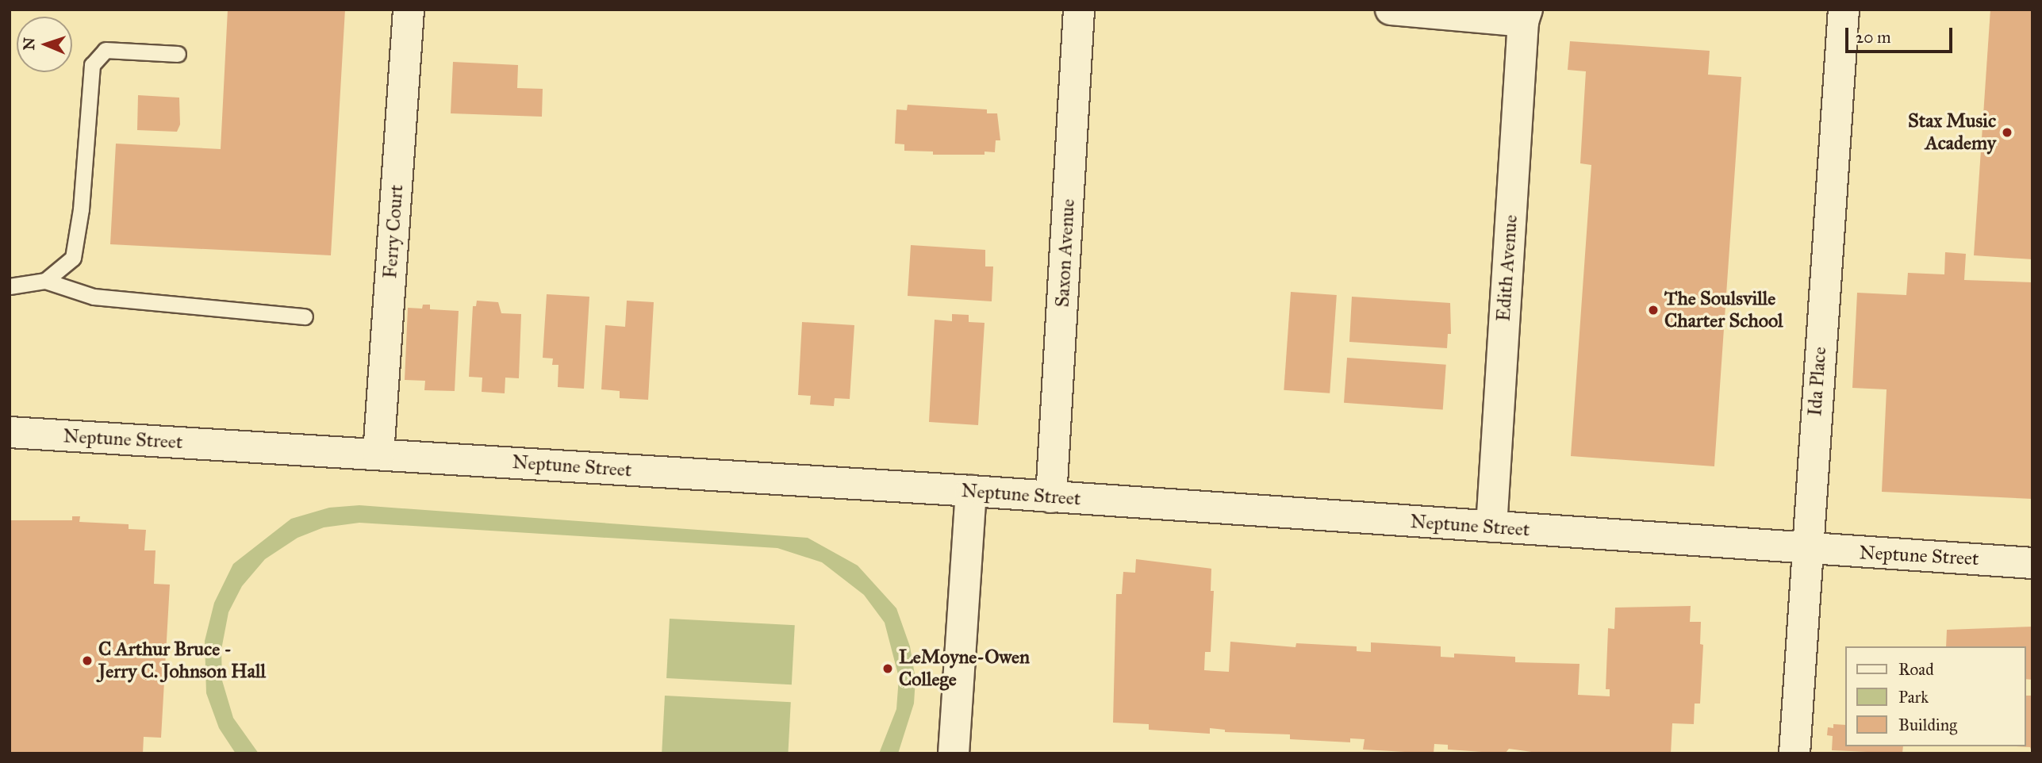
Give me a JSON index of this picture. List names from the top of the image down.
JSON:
{
  "streets": {
    "street": [
      "Ferry Court",
      "Saxon Avenue",
      "Edith Avenue",
      "Ida Place",
      "Neptune Street"
    ]
  },
  "crossings": [
    ["Ferry Court", "Neptune Street"],
    ["Saxon Avenue", "Neptune Street"],
    ["Edith Avenue", "Neptune Street"],
    ["Ida Place", "Neptune Street"]
  ],
  "places": [
    "Stax Music Academy",
    "The Soulsville Charter School",
    "C Arthur Bruce - Jerry C. Johnson Hall",
    "LeMoyne-Owen College"
  ],
  "legend": ["Road", "Park", "Building"],
  "scale_bar": "20 m",
  "north": "left"
}
